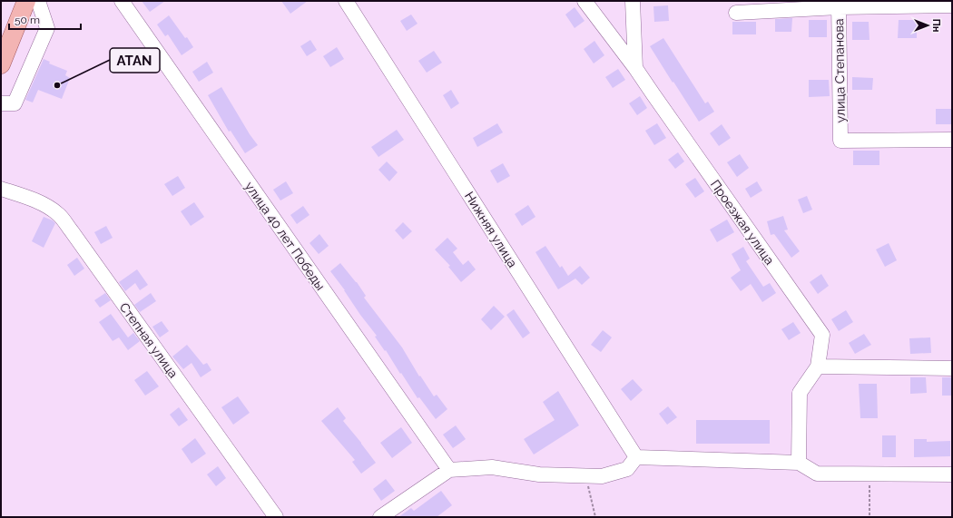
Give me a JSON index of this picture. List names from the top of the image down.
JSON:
{
  "streets": {
    "street": [
      "улица Степанова",
      "Проезжая улица",
      "Нижняя улица",
      "улица 40 лет Победы",
      "Степная улица"
    ]
  },
  "places": ["ATAN"],
  "scale_bar": "50 m",
  "north": "right"
}
